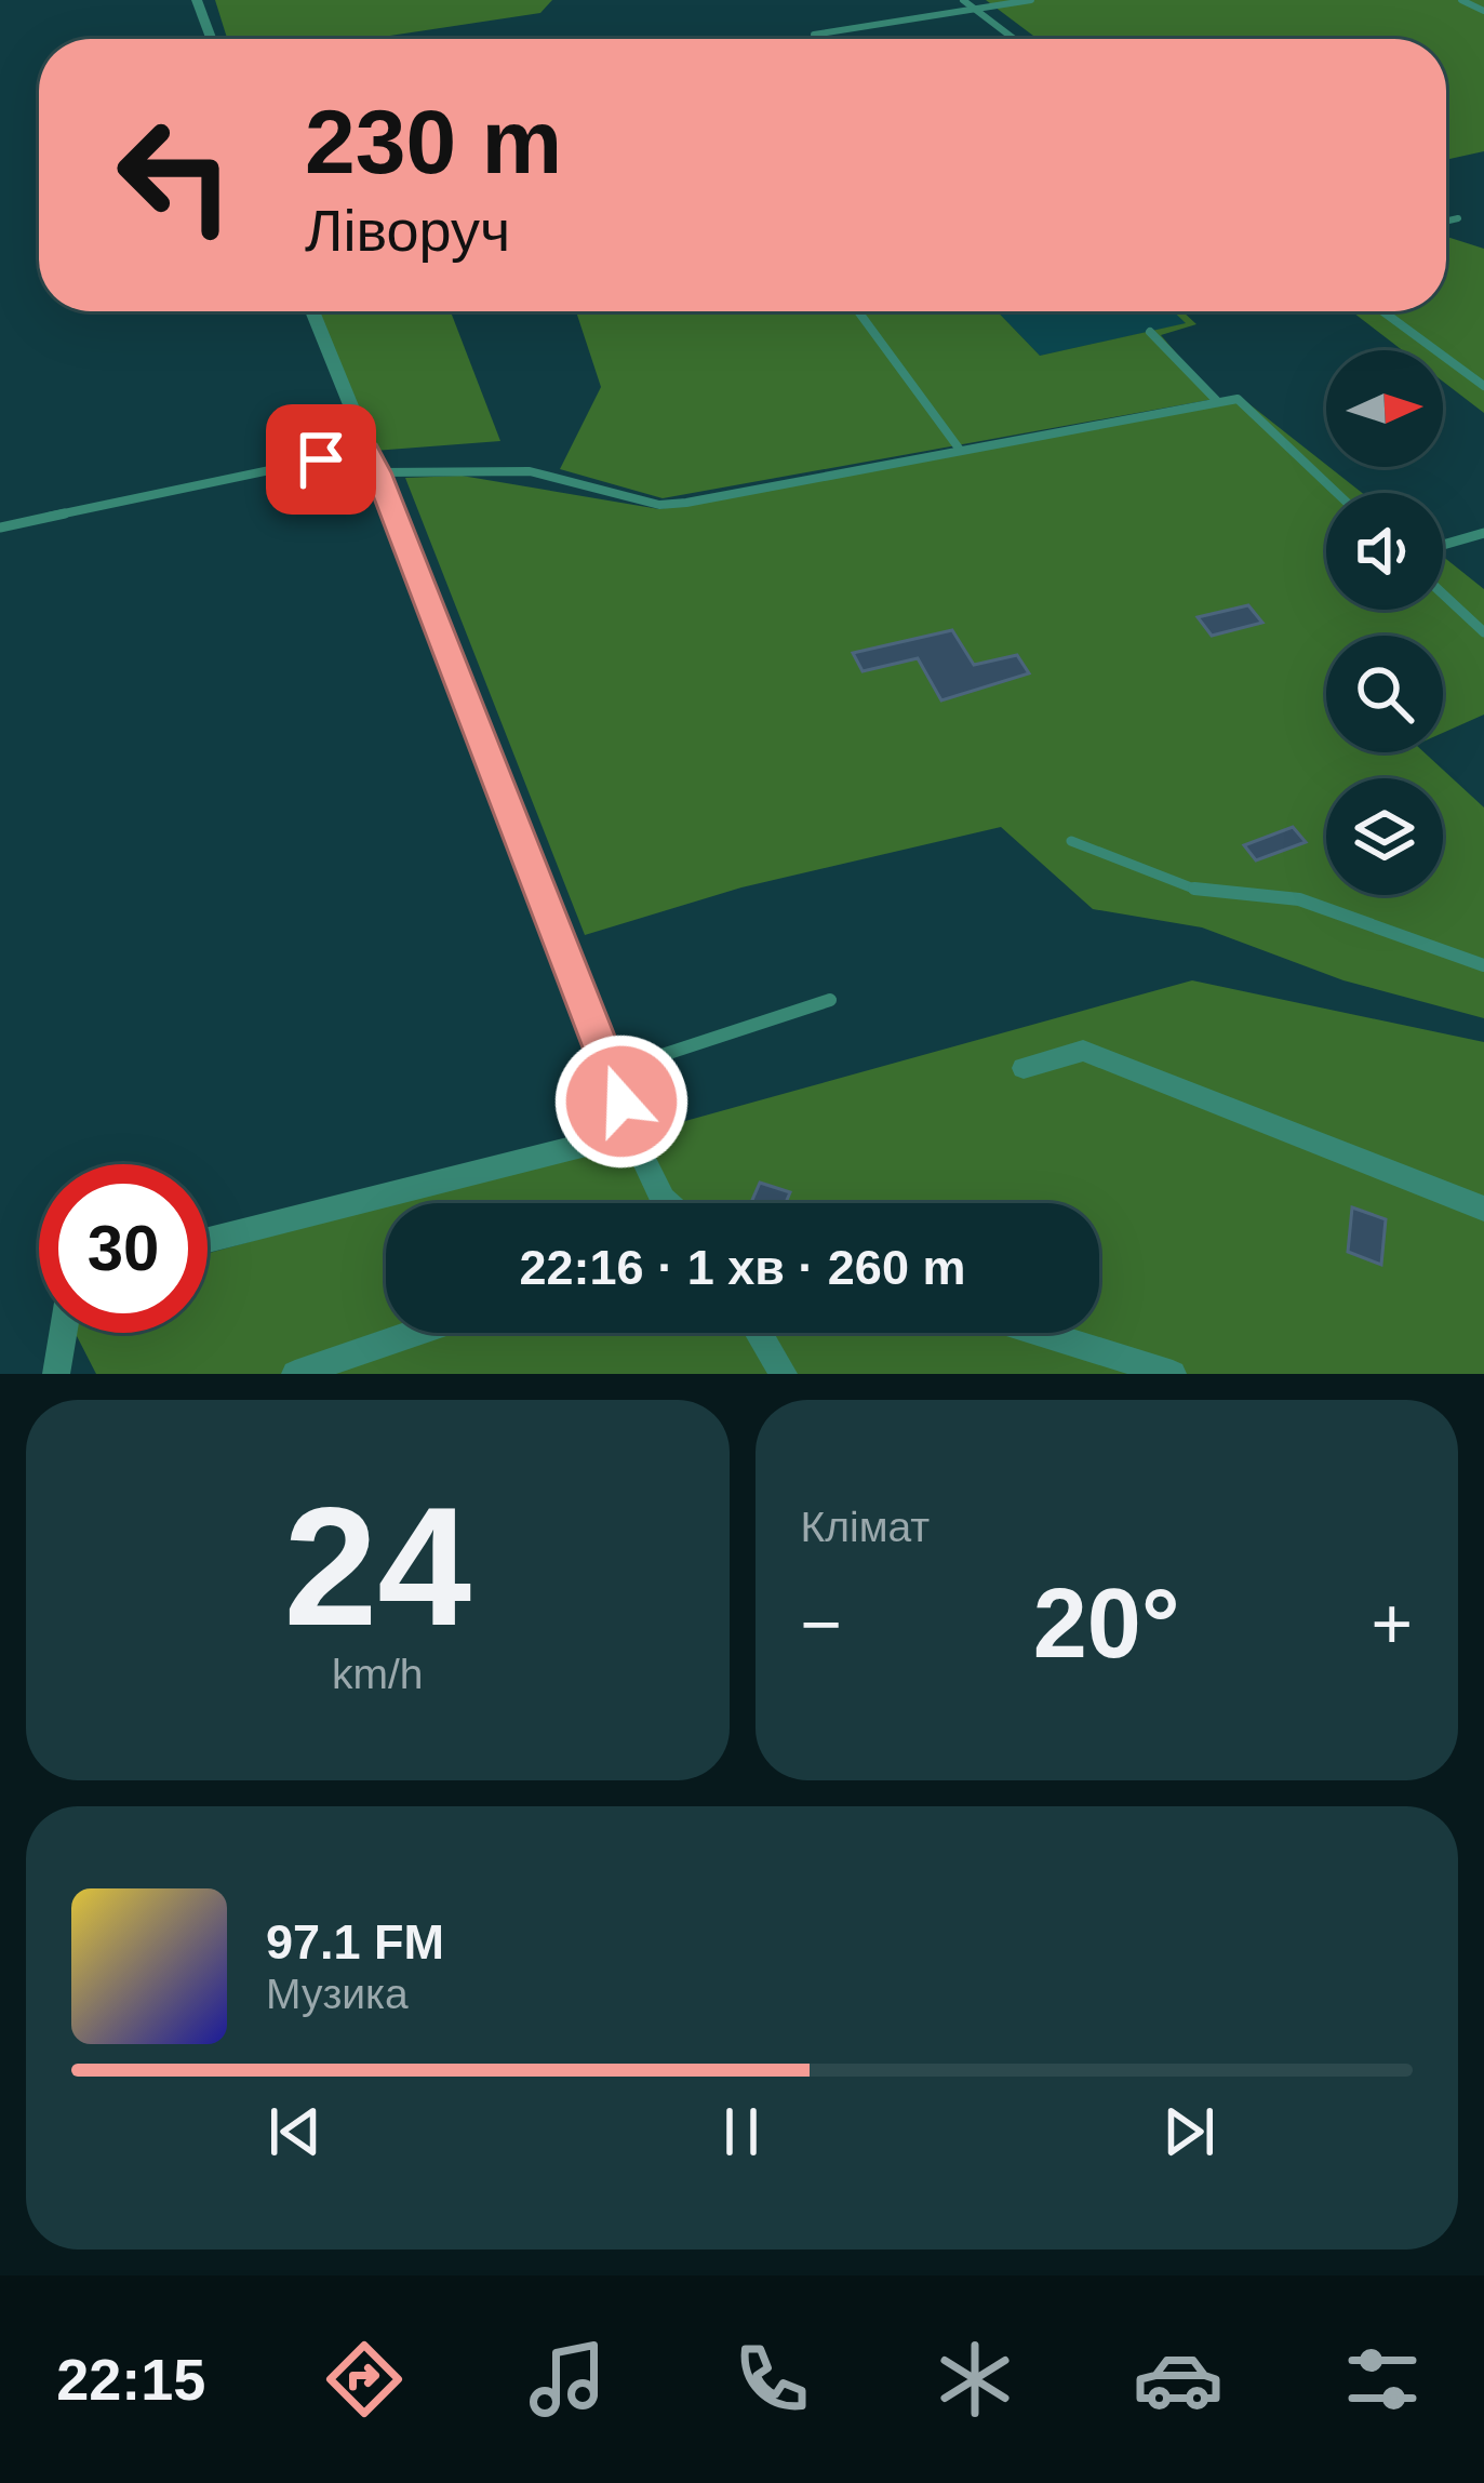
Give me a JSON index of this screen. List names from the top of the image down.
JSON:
{
  "north": "right",
  "page": {
    "turn": ["230 m", "Ліворуч"],
    "limit": "30",
    "trip": "22:16 · 1 хв · 260 m",
    "tile": [
      ["24", "km/h"],
      "Клімат"
    ],
    "heat": ["−", "20°", "+"],
    "song": ["97.1 FM", "Музика"],
    "tabs": "22:15"
  }
}
